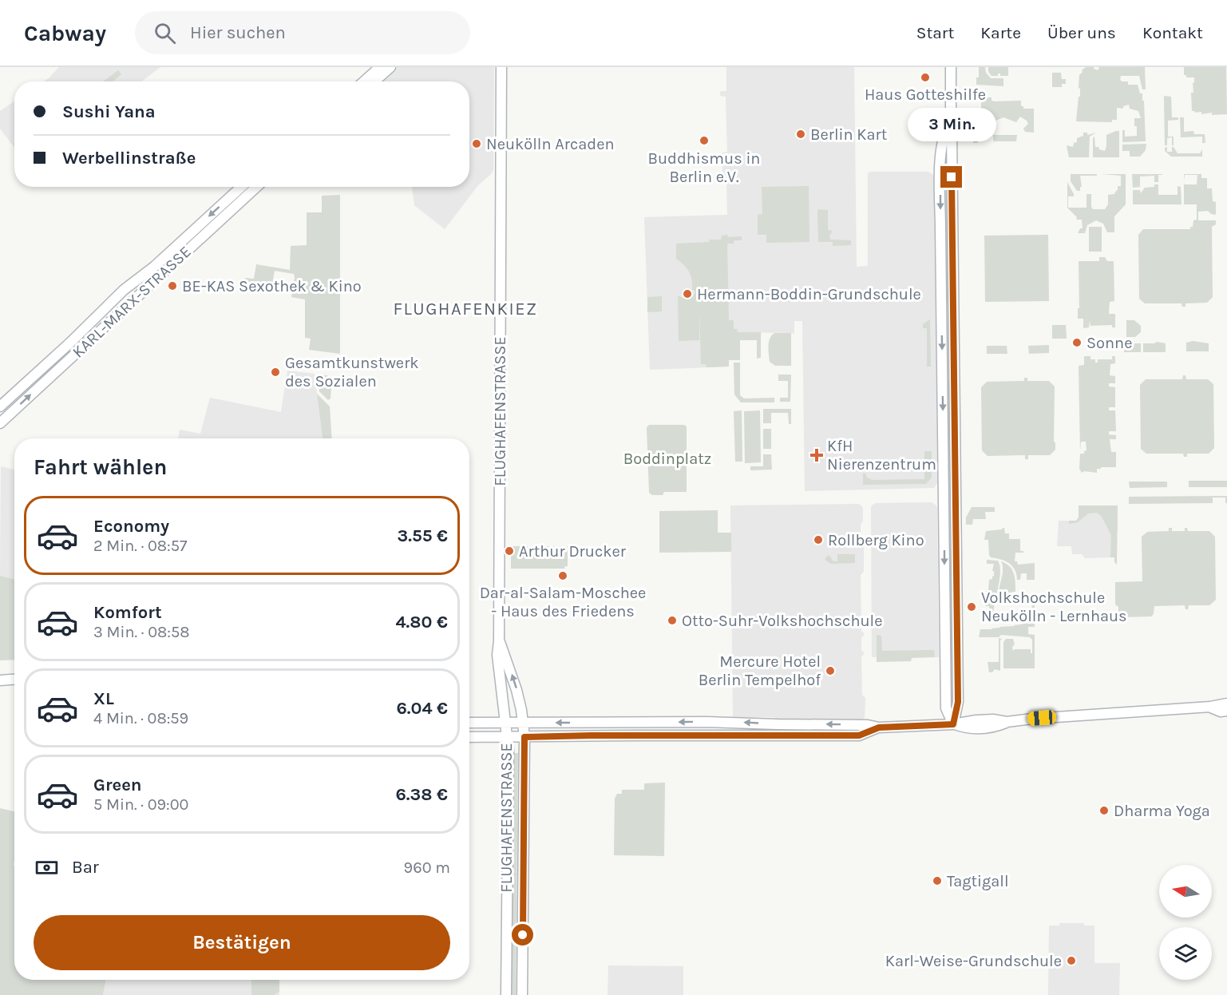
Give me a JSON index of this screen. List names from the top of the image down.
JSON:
{
  "streets": {
    "main road": ["KARL-MARX-STRASSE", "FLUGHAFENSTRASSE"]
  },
  "districts": ["FLUGHAFENKIEZ"],
  "parks": ["Boddinplatz"],
  "places": {
    "other": [
      "Haus Gotteshilfe",
      "Berlin Kart",
      "Buddhismus in Berlin e.V.",
      "Neukölln Arcaden",
      "BE-KAS Sexothek & Kino",
      "Hermann-Boddin-Grundschule",
      "Sonne",
      "Gesamtkunstwerk des Sozialen",
      "Rollberg Kino",
      "Arthur Drucker",
      "Dar-al-Salam-Moschee - Haus des Friedens",
      "Volkshochschule Neukölln - Lernhaus",
      "Otto-Suhr-Volkshochschule",
      "Mercure Hotel Berlin Tempelhof",
      "Dharma Yoga",
      "Tagtigall",
      "Karl-Weise-Grundschule"
    ],
    "health": ["KfH Nierenzentrum"]
  },
  "north": "left",
  "page": {
    "header": "Cabway",
    "search": "Hier suchen",
    "nav": [
      "Start",
      "Karte",
      "Über uns",
      "Kontakt"
    ],
    "banner": ["Sushi Yana", "Werbellinstraße"],
    "bubble": "3 Min.",
    "heading": "Fahrt wählen",
    "list": [
      {
        "name": "Economy",
        "note": "2 Min. · 08:57",
        "value": "3.55 €"
      },
      {
        "name": "Komfort",
        "note": "3 Min. · 08:58",
        "value": "4.80 €"
      },
      {
        "name": "XL",
        "note": "4 Min. · 08:59",
        "value": "6.04 €"
      },
      {
        "name": "Green",
        "note": "5 Min. · 09:00",
        "value": "6.38 €"
      }
    ],
    "pay": ["Bar", "960 m"],
    "buttons": "Bestätigen"
  }
}
